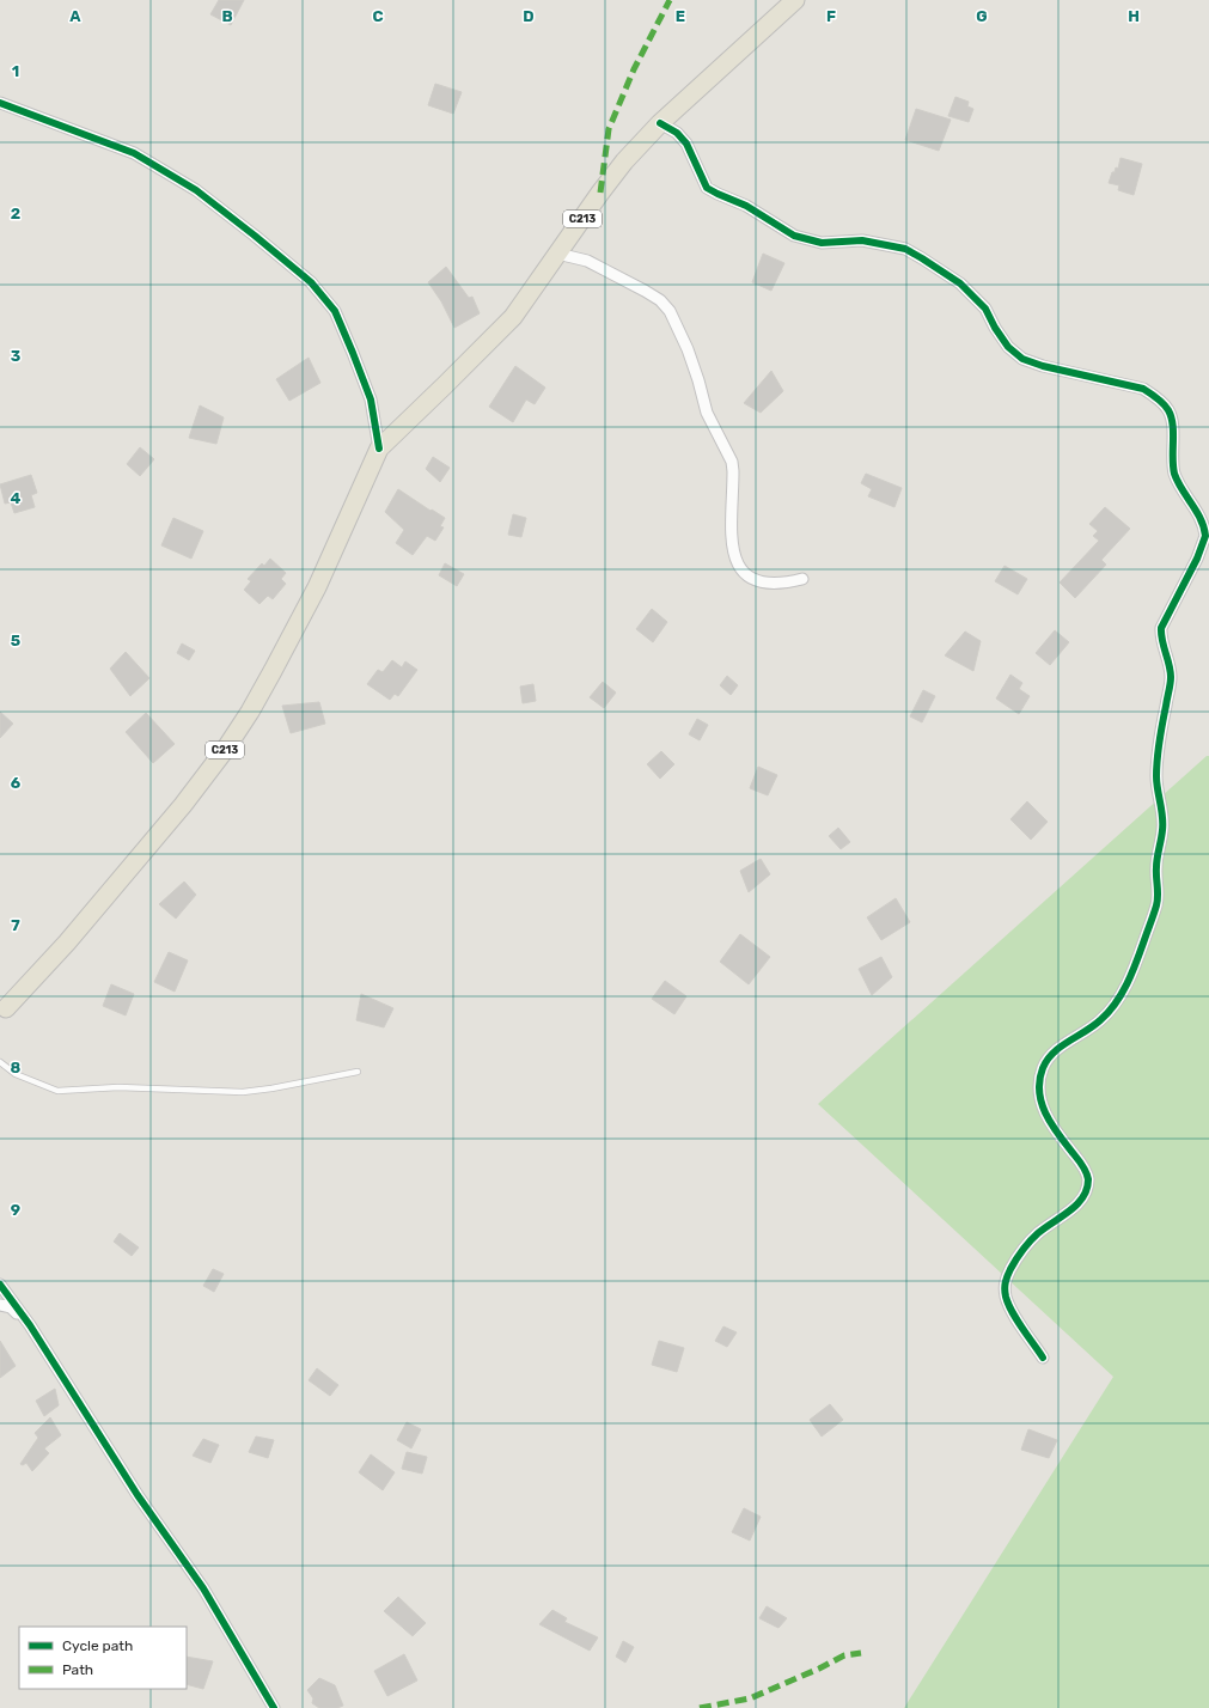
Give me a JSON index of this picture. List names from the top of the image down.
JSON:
{
  "streets": {
    "main road": ["C213"]
  },
  "legend": ["Cycle path", "Path"],
  "grid": {
    "columns": [
      "A",
      "B",
      "C",
      "D",
      "E",
      "F",
      "G",
      "H"
    ],
    "rows": [
      "1",
      "2",
      "3",
      "4",
      "5",
      "6",
      "7",
      "8",
      "9"
    ]
  }
}
